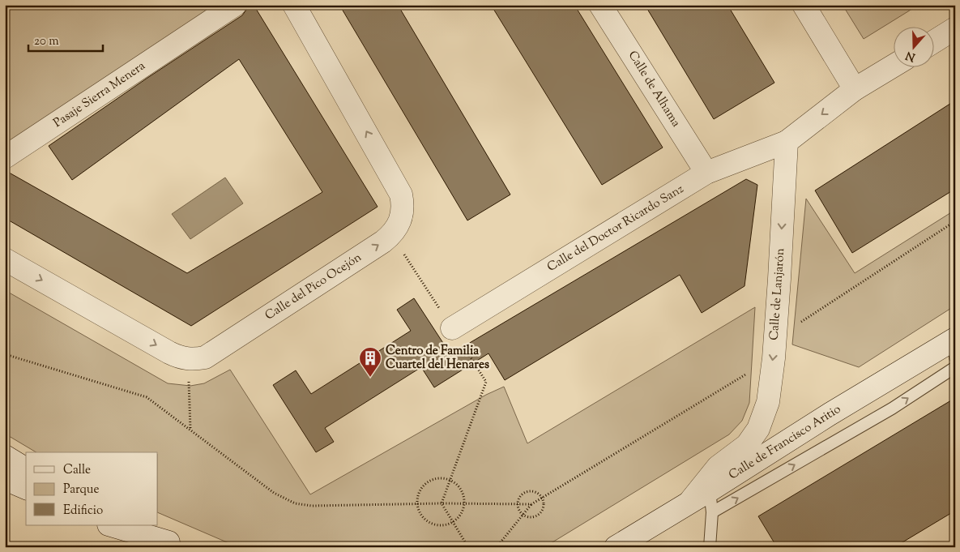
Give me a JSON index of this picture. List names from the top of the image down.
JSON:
{
  "streets": {
    "street": [
      "Calle de Alhama",
      "Pasaje Sierra Menera",
      "Calle del Doctor Ricardo Sanz",
      "Calle del Pico Ocejón",
      "Calle de Lanjarón",
      "Calle de Francisco Aritio"
    ]
  },
  "crossings": [
    ["Calle de Alhama", "Calle del Doctor Ricardo Sanz"],
    ["Calle del Doctor Ricardo Sanz", "Calle de Lanjarón"],
    ["Calle de Lanjarón", "Calle de Francisco Aritio"]
  ],
  "one_way": ["Calle de Lanjarón"],
  "places": {
    "building": ["Centro de Familia Cuartel del Henares"]
  },
  "legend": ["Calle", "Parque", "Edificio"],
  "scale_bar": "20 m",
  "north": "bottom"
}
